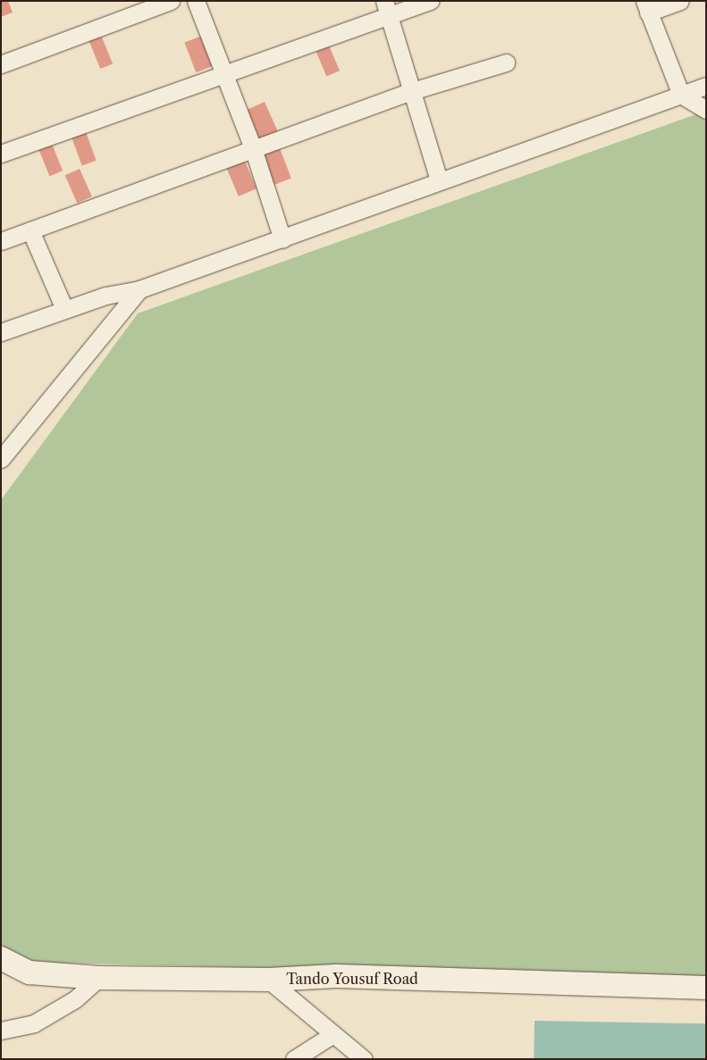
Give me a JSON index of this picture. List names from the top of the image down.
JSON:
{
  "streets": {
    "street": ["Tando Yousuf Road"]
  }
}
